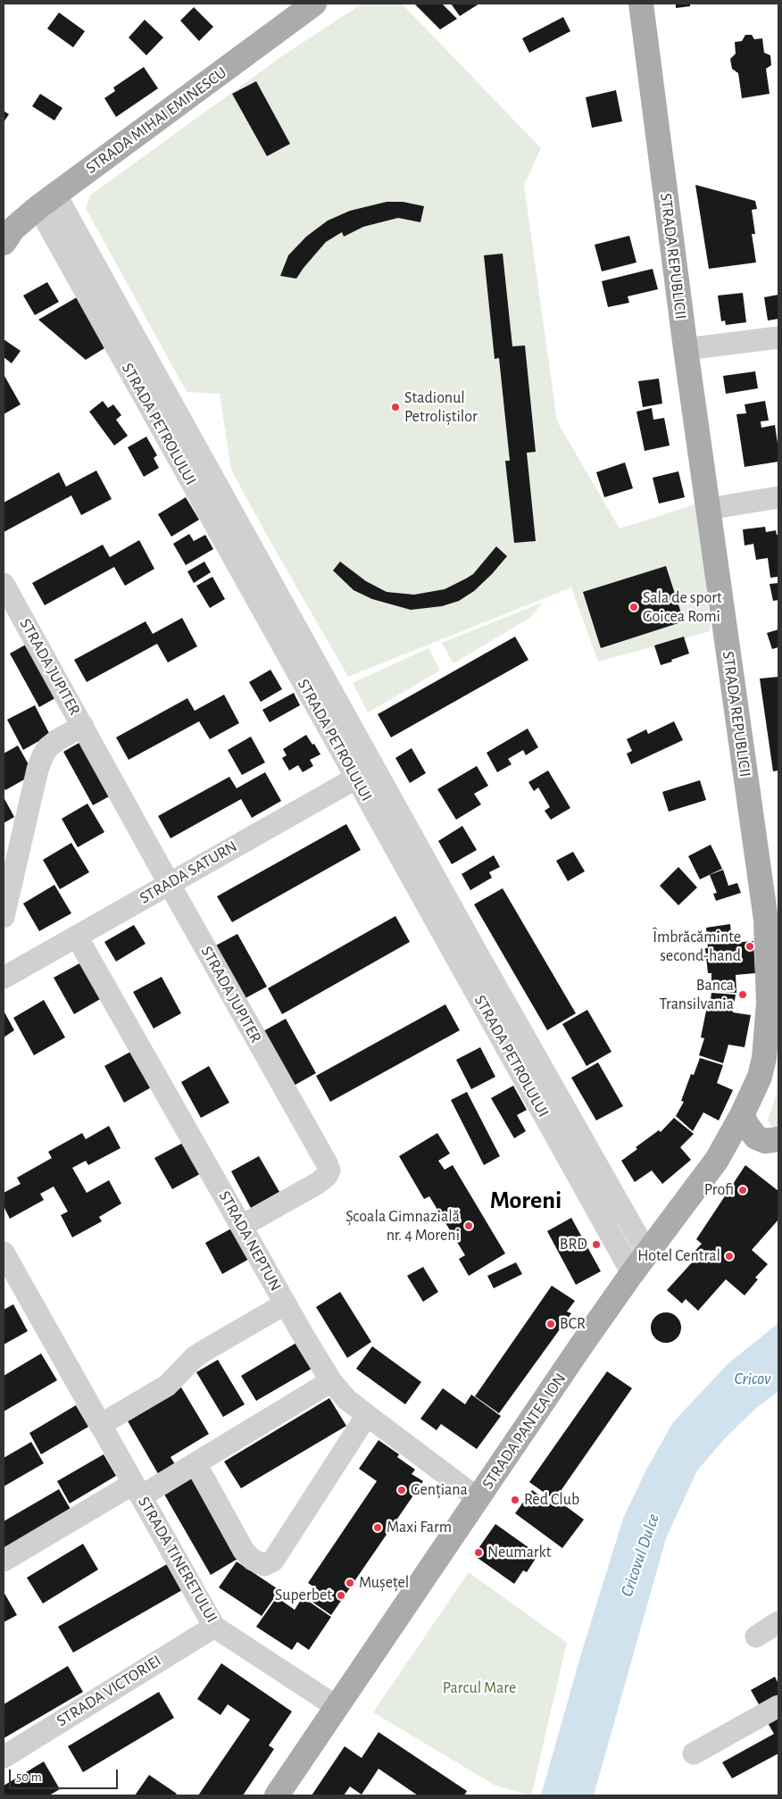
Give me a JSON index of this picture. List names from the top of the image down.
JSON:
{
  "streets": {
    "main road": ["STRADA MIHAI EMINESCU", "STRADA REPUBLICII", "STRADA PANTEA ION"],
    "street": [
      "STRADA PETROLULUI",
      "STRADA JUPITER",
      "STRADA SATURN",
      "STRADA NEPTUN",
      "STRADA TINERETULUI",
      "STRADA VICTORIEI"
    ]
  },
  "crossings": [
    ["STRADA MIHAI EMINESCU", "STRADA PETROLULUI"],
    ["STRADA REPUBLICII", "STRADA PANTEA ION"],
    ["STRADA PETROLULUI", "STRADA SATURN"],
    ["STRADA PETROLULUI", "STRADA PANTEA ION"],
    ["STRADA JUPITER", "STRADA SATURN"],
    ["STRADA JUPITER", "STRADA NEPTUN"],
    ["STRADA SATURN", "STRADA NEPTUN"],
    ["STRADA NEPTUN", "STRADA PANTEA ION"],
    ["STRADA PANTEA ION", "STRADA TINERETULUI"],
    ["STRADA TINERETULUI", "STRADA VICTORIEI"]
  ],
  "districts": ["Moreni"],
  "water": ["Cricov", "Cricovul Dulce"],
  "parks": ["Parcul Mare"],
  "places": [
    "Stadionul Petroliștilor",
    "Sala de sport Goicea Romi",
    "Îmbrăcăminte second-hand",
    "Banca Transilvania",
    "Profi",
    "Școala Gimnazială nr. 4 Moreni",
    "BRD",
    "Hotel Central",
    "BCR",
    "Gențiana",
    "Red Club",
    "Maxi Farm",
    "Neumarkt",
    "Mușețel",
    "Superbet"
  ],
  "scale_bar": "50 m"
}
